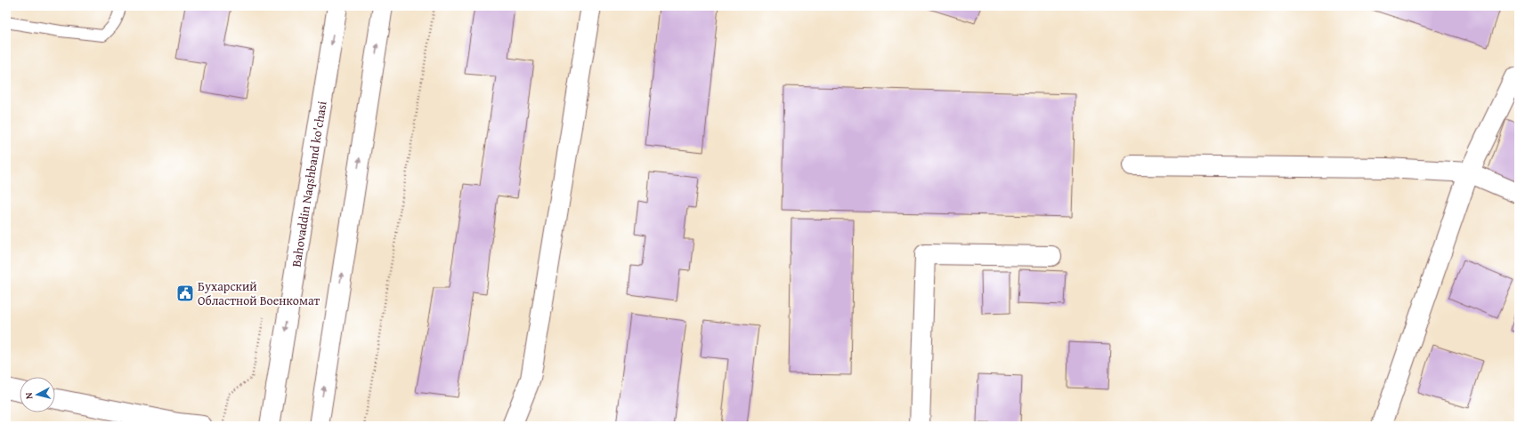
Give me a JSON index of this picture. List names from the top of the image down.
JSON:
{
  "streets": {
    "street": ["Bahovaddin Naqshband ko'chasi"]
  },
  "places": {
    "public building": ["Бухарский Областной Военкомат"]
  },
  "north": "left"
}
